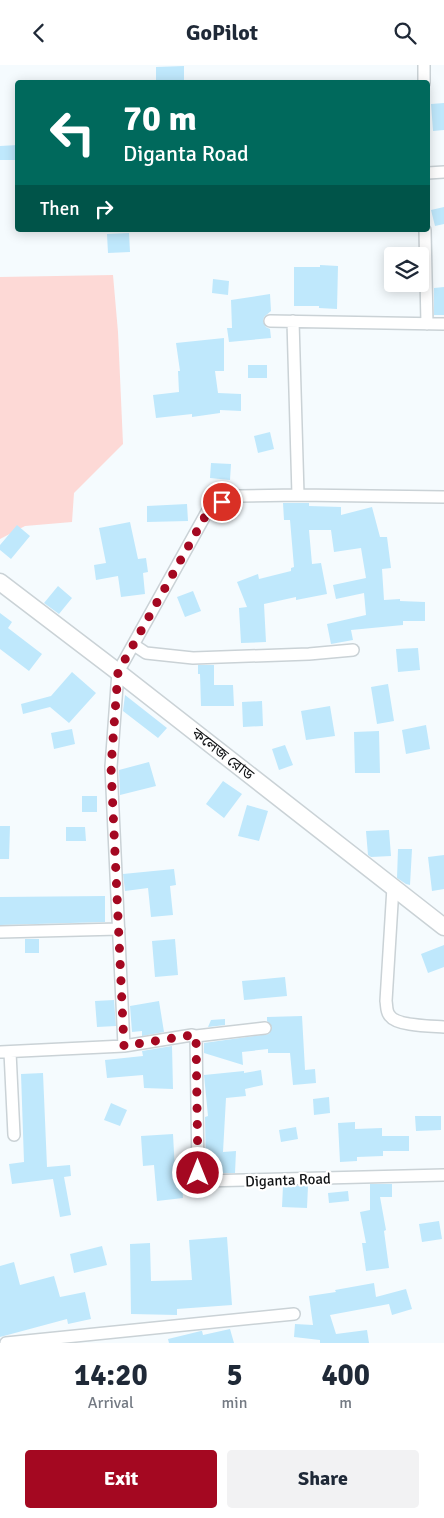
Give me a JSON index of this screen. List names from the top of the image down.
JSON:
{
  "streets": {
    "main road": ["কলেজ রোড"],
    "street": ["Diganta Road"]
  },
  "page": {
    "header": "GoPilot",
    "turn": ["70 m", "Diganta Road"],
    "then": "Then",
    "eta": [
      "14:20",
      "Arrival",
      "5",
      "min",
      "400",
      "m"
    ],
    "buttons": ["Exit", "Share"]
  }
}
